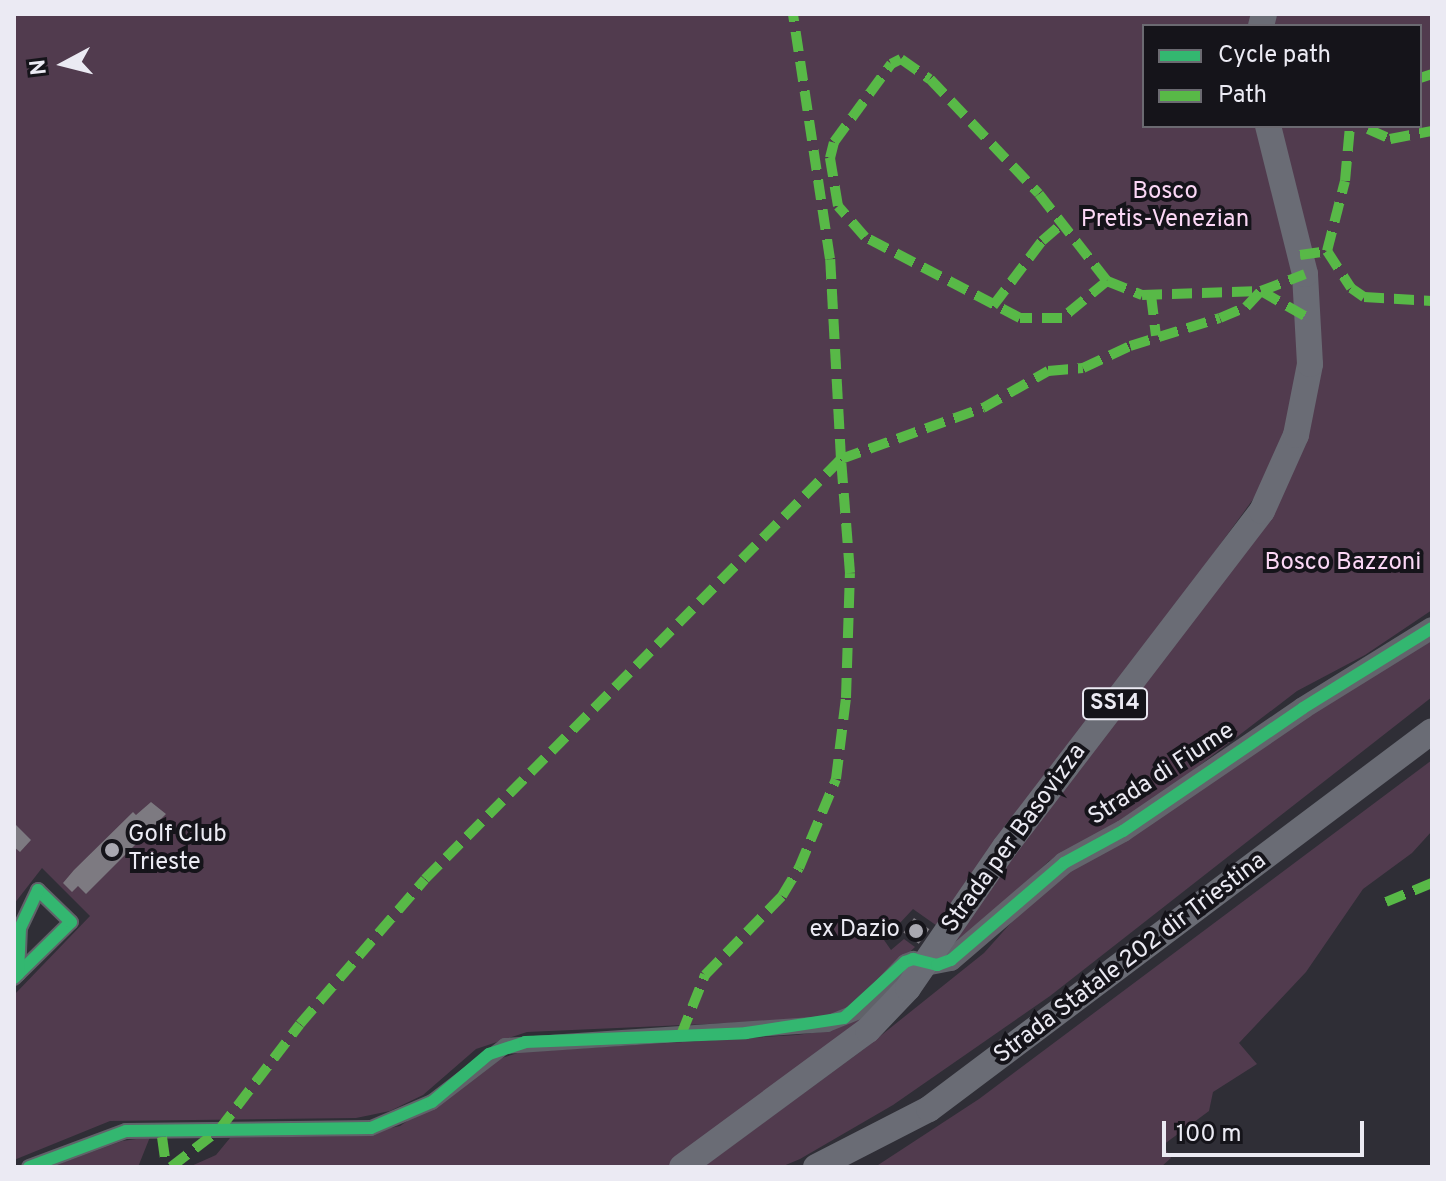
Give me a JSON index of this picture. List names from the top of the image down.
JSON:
{
  "streets": {
    "main road": ["SS14", "Strada per Basovizza", "Strada Statale 202 dir Triestina"],
    "street": ["Strada di Fiume"]
  },
  "crossings": [
    ["Strada di Fiume", "Strada per Basovizza"]
  ],
  "parks": ["Bosco Pretis-Venezian", "Bosco Bazzoni"],
  "places": ["Golf Club Trieste", "ex Dazio"],
  "legend": ["Cycle path", "Path"],
  "scale_bar": "100 m",
  "north": "left"
}
